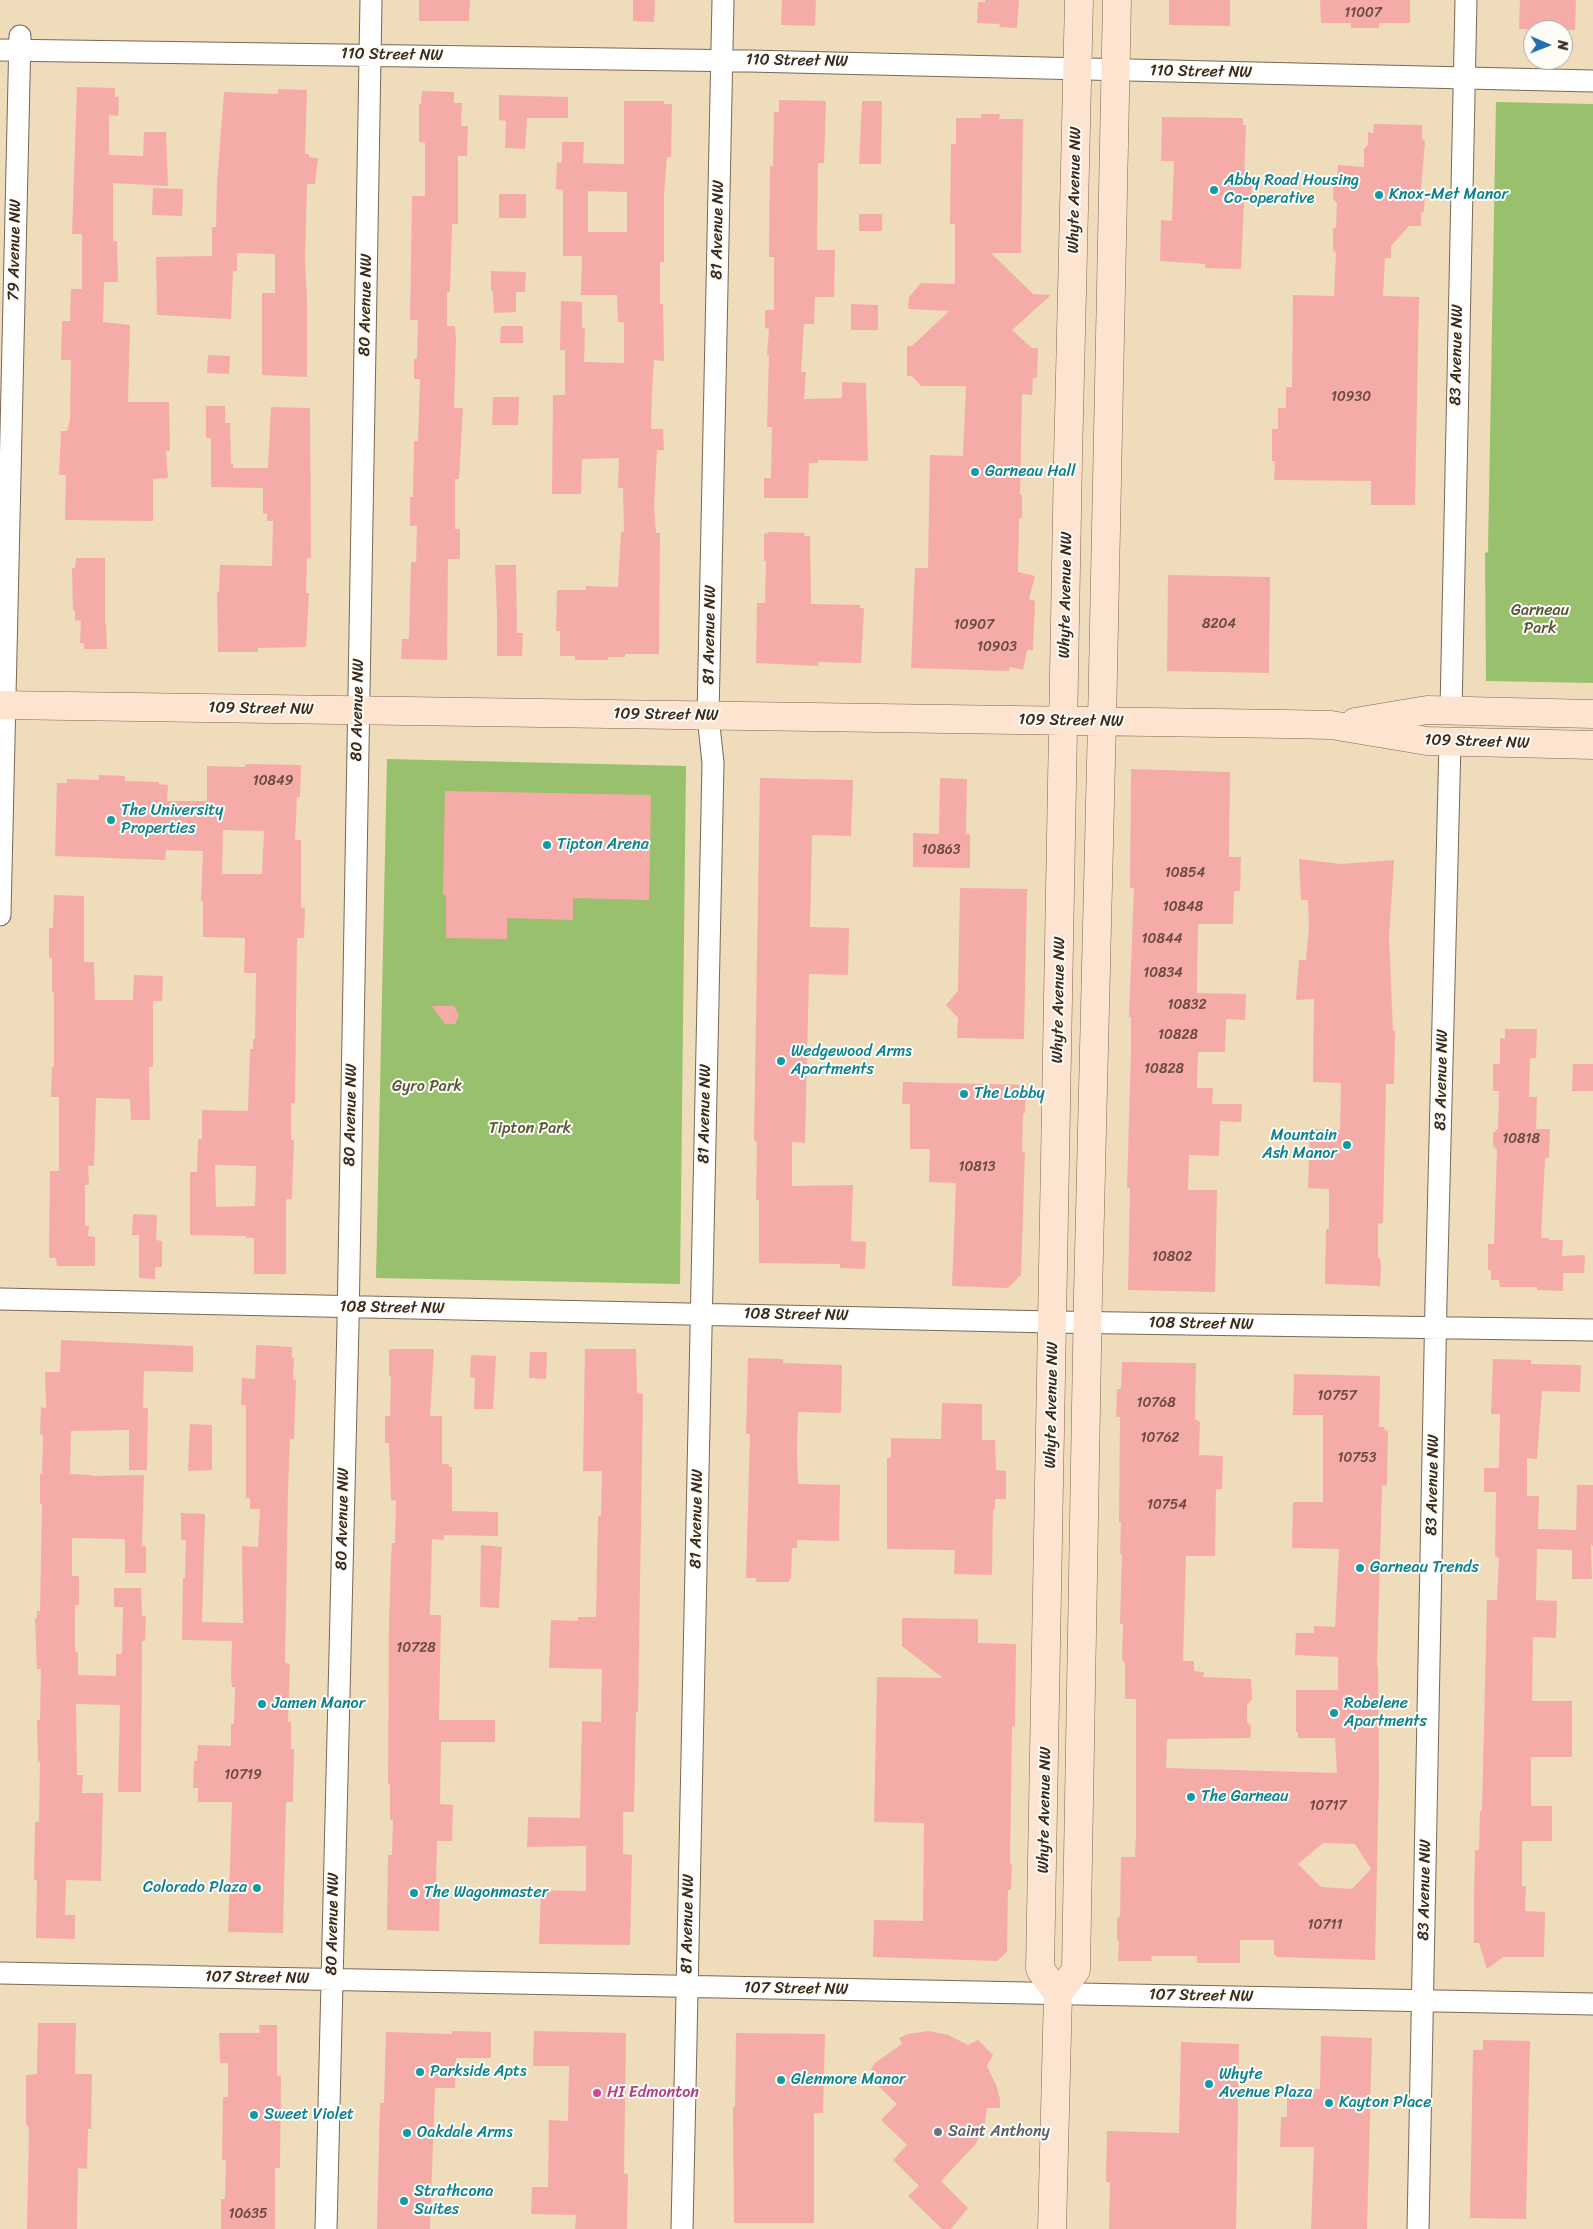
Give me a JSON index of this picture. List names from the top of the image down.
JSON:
{
  "streets": {
    "main road": ["Whyte Avenue NW", "109 Street NW"],
    "street": [
      "110 Street NW",
      "81 Avenue NW",
      "79 Avenue NW",
      "80 Avenue NW",
      "83 Avenue NW",
      "108 Street NW",
      "107 Street NW"
    ]
  },
  "crossings": [
    ["110 Street NW", "Whyte Avenue NW"],
    ["110 Street NW", "81 Avenue NW"],
    ["110 Street NW", "79 Avenue NW"],
    ["110 Street NW", "80 Avenue NW"],
    ["110 Street NW", "83 Avenue NW"],
    ["Whyte Avenue NW", "109 Street NW"],
    ["Whyte Avenue NW", "108 Street NW"],
    ["Whyte Avenue NW", "107 Street NW"],
    ["81 Avenue NW", "109 Street NW"],
    ["81 Avenue NW", "108 Street NW"],
    ["81 Avenue NW", "107 Street NW"],
    ["79 Avenue NW", "109 Street NW"],
    ["80 Avenue NW", "109 Street NW"],
    ["80 Avenue NW", "108 Street NW"],
    ["80 Avenue NW", "107 Street NW"],
    ["83 Avenue NW", "109 Street NW"],
    ["83 Avenue NW", "108 Street NW"],
    ["83 Avenue NW", "107 Street NW"]
  ],
  "parks": ["Garneau Park", "Gyro Park", "Tipton Park"],
  "places": [
    "Abby Road Housing Co-operative",
    "Knox-Met Manor",
    "Garneau Hall",
    "The University Properties",
    "Tipton Arena",
    "Wedgewood Arms Apartments",
    "The Lobby",
    "Mountain Ash Manor",
    "Garneau Trends",
    "Jamen Manor",
    "Robelene Apartments",
    "The Garneau",
    "Colorado Plaza",
    "The Wagonmaster",
    "Parkside Apts",
    "Glenmore Manor",
    "Whyte Avenue Plaza",
    "HI Edmonton",
    "Kayton Place",
    "Sweet Violet",
    "Saint Anthony",
    "Oakdale Arms",
    "Strathcona Suites"
  ],
  "house_numbers": [
    "11007",
    "10930",
    "8204",
    "10907",
    "10903",
    "10849",
    "10863",
    "10854",
    "10848",
    "10844",
    "10834",
    "10832",
    "10828",
    "10828",
    "10818",
    "10813",
    "10802",
    "10757",
    "10768",
    "10762",
    "10753",
    "10754",
    "10728",
    "10719",
    "10717",
    "10711",
    "10635"
  ],
  "north": "right"
}
